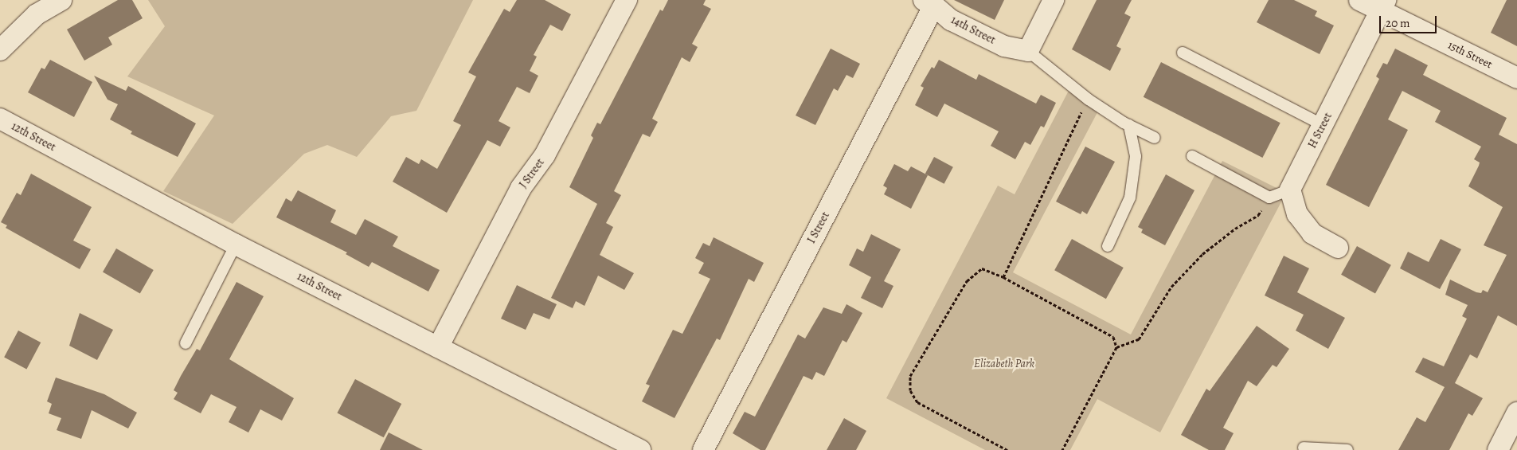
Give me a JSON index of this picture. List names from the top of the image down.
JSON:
{
  "streets": {
    "street": [
      "14th Street",
      "15th Street",
      "H Street",
      "12th Street",
      "J Street",
      "I Street"
    ]
  },
  "crossings": [
    ["14th Street", "I Street"],
    ["15th Street", "H Street"],
    ["12th Street", "J Street"]
  ],
  "parks": ["Elizabeth Park"],
  "scale_bar": "20 m"
}
